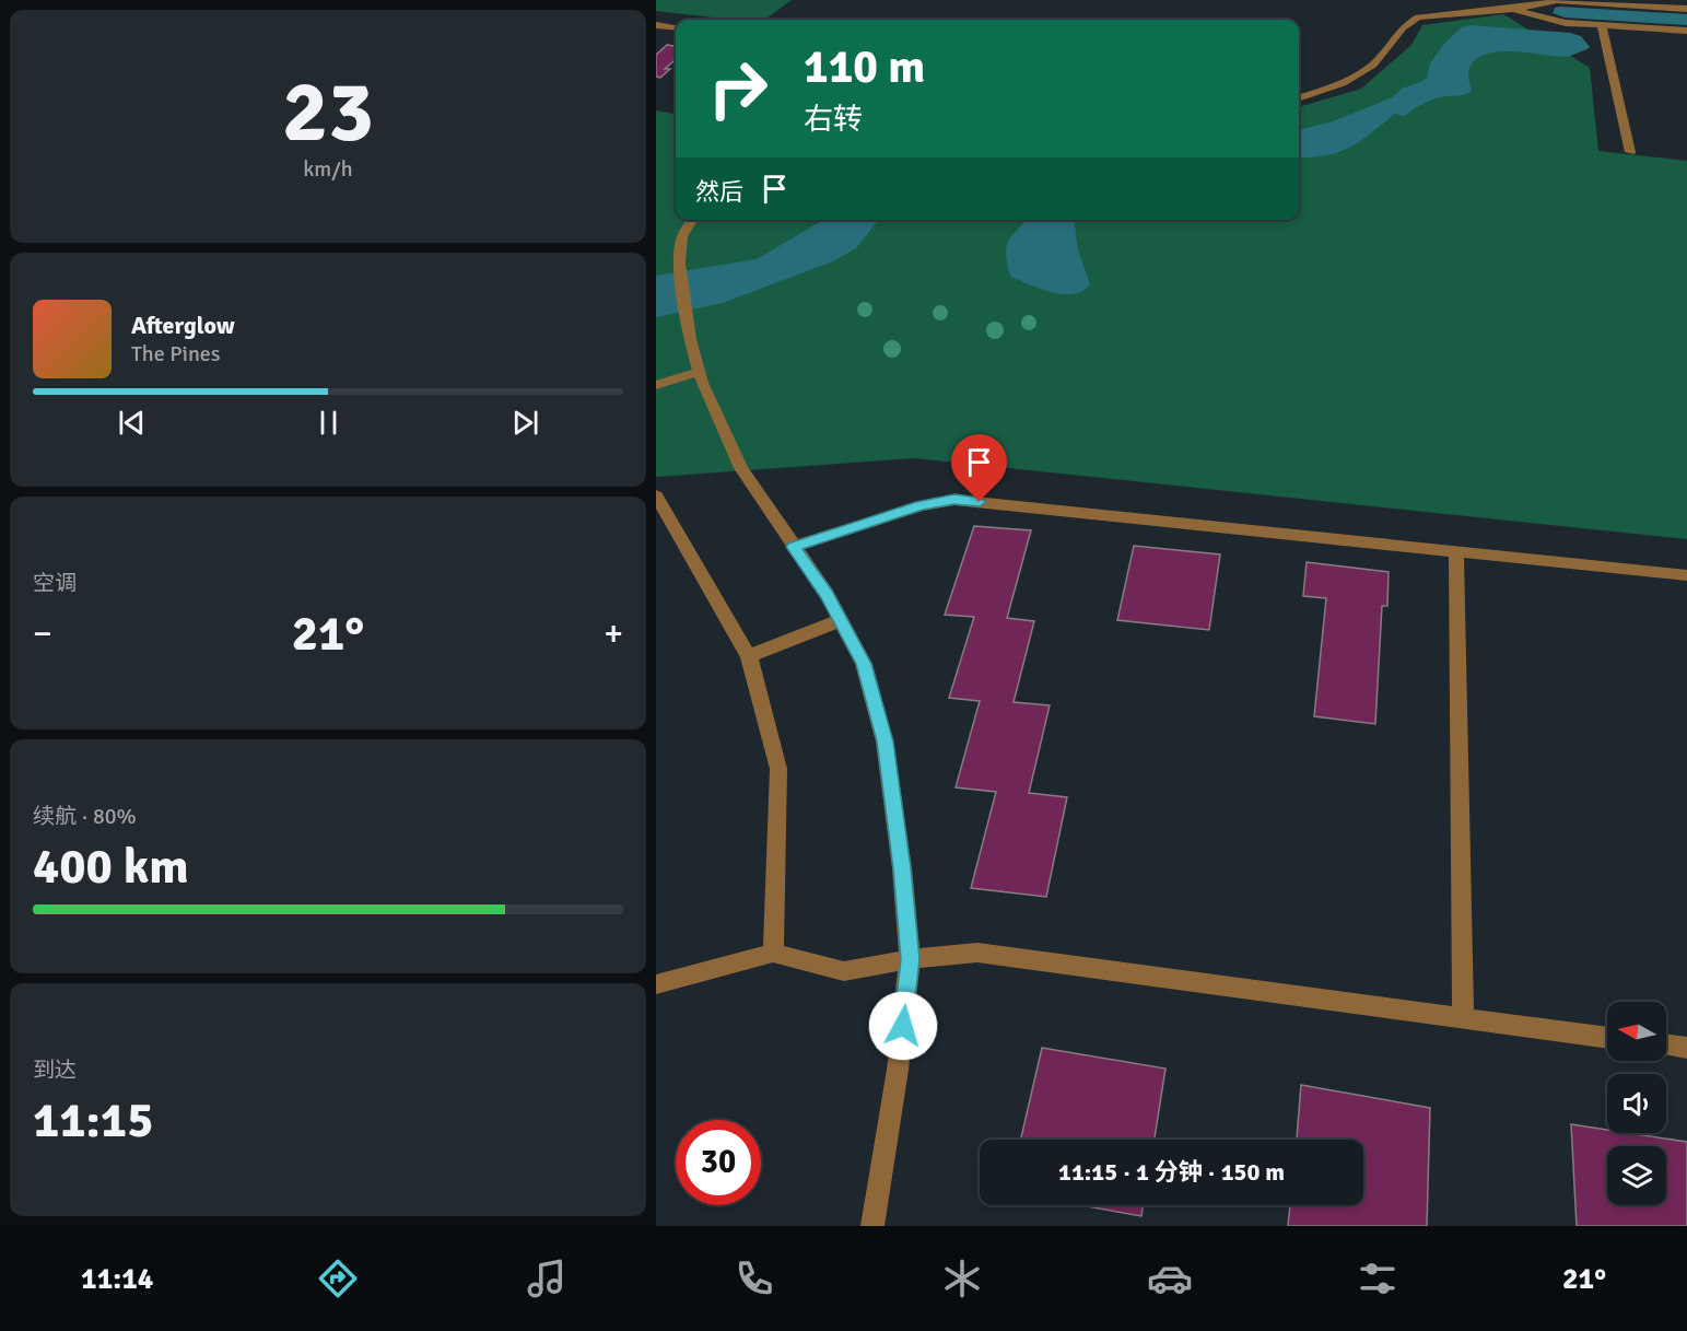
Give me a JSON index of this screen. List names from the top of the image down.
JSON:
{
  "north": "left",
  "page": {
    "tile": [
      ["23", "km/h"],
      "空调",
      ["续航 · 80%", "400 km"],
      ["到达", "11:15"]
    ],
    "turn": ["110 m", "右转"],
    "then": "然后",
    "song": ["Afterglow", "The Pines"],
    "heat": ["−", "21°", "+"],
    "limit": "30",
    "trip": "11:15 · 1 分钟 · 150 m",
    "tabs": ["11:14", "21°"]
  }
}
